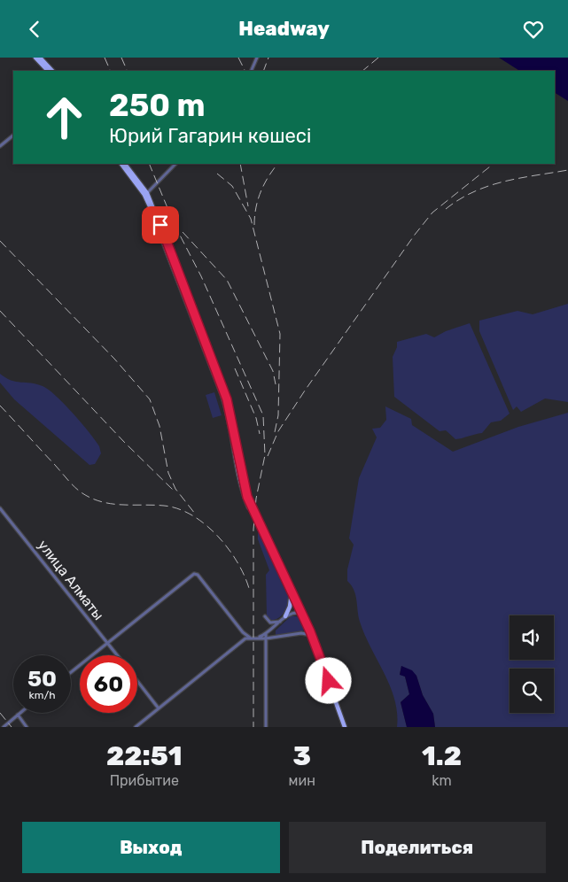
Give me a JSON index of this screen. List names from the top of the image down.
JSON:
{
  "streets": {
    "street": ["улица Алматы"]
  },
  "page": {
    "header": "Headway",
    "turn": ["250 m", "Юрий Гагарин көшесі"],
    "speed": "50 km/h",
    "limit": "60",
    "eta": [
      "22:51",
      "Прибытие",
      "3",
      "мин",
      "1.2",
      "km"
    ],
    "buttons": ["Выход", "Поделиться"]
  }
}
